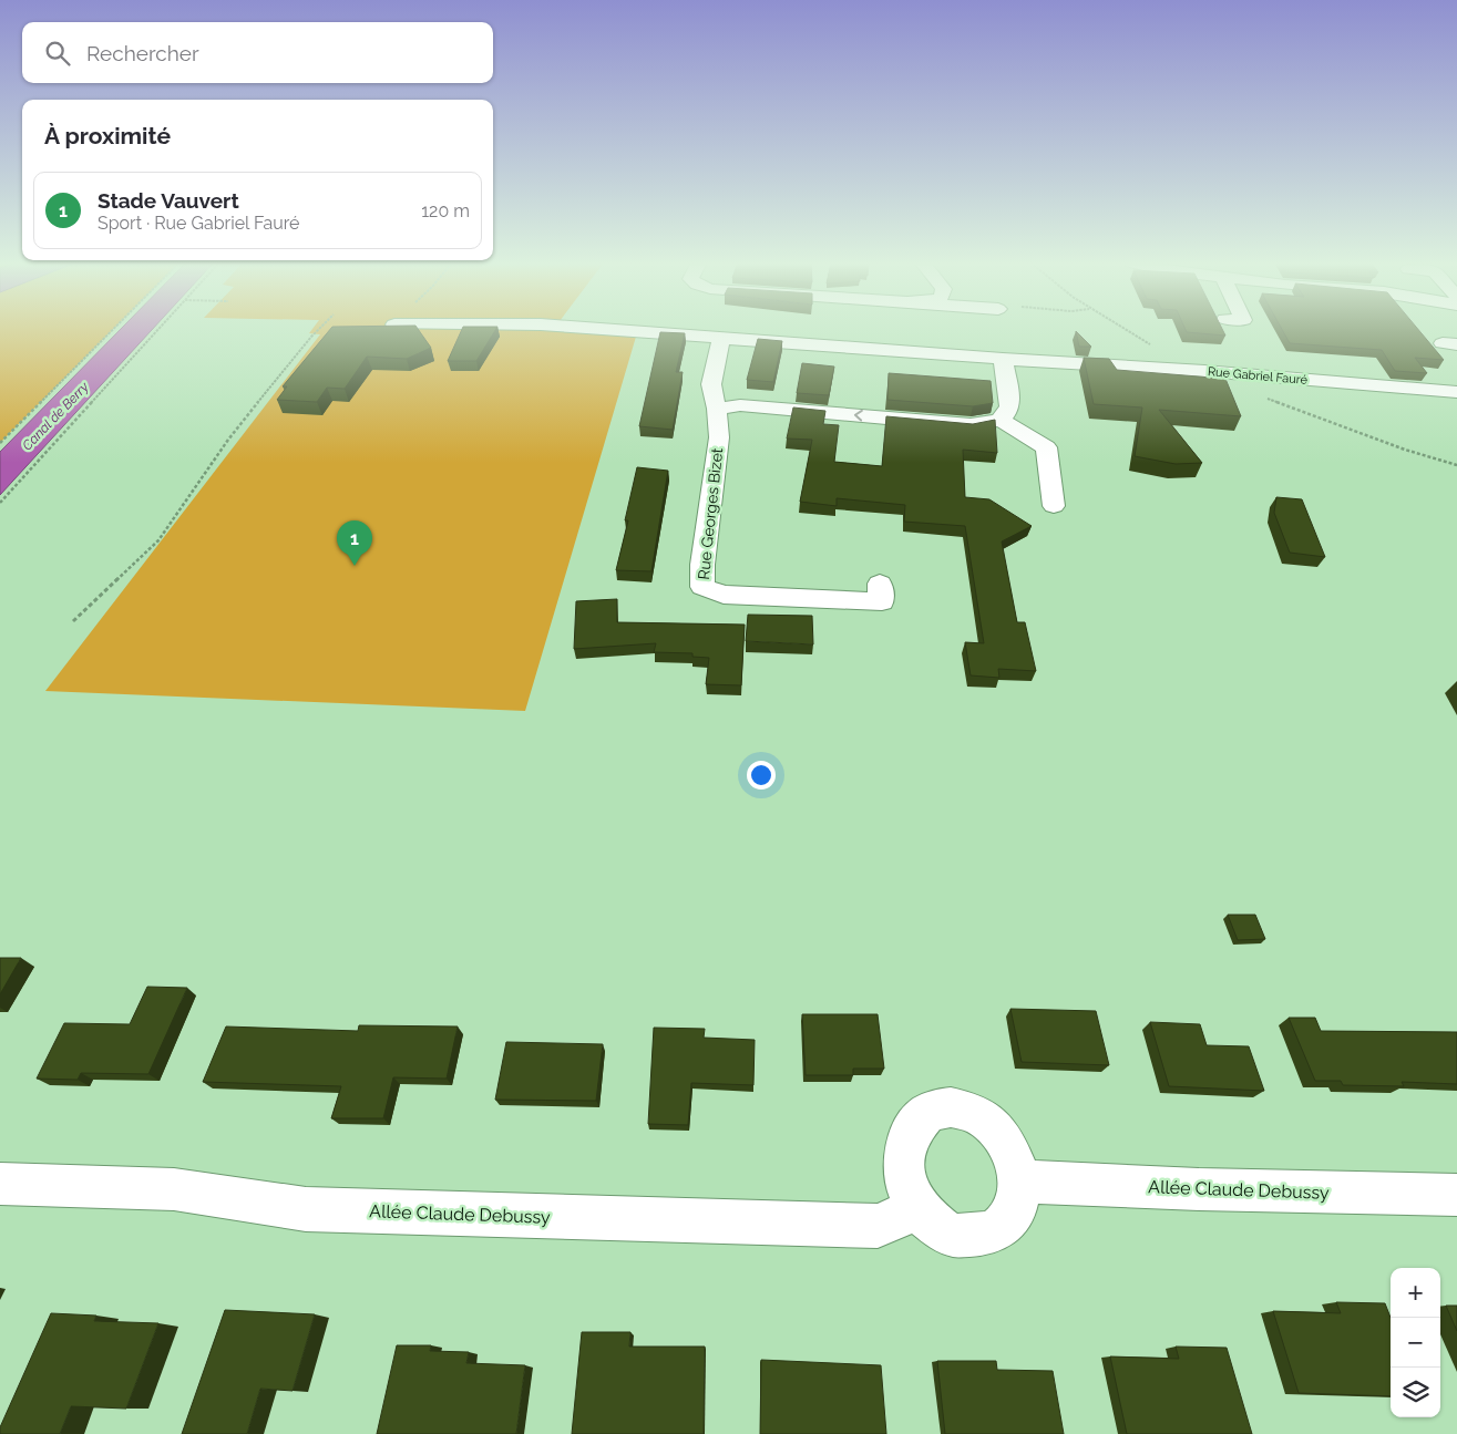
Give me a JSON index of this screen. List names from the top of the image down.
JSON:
{
  "streets": {
    "street": ["Rue Gabriel Fauré", "Rue Georges Bizet", "Allée Claude Debussy"]
  },
  "crossings": [
    ["Rue Gabriel Fauré", "Rue Georges Bizet"]
  ],
  "water": ["Canal de Berry"],
  "page": {
    "search": "Rechercher",
    "heading": "À proximité",
    "list": [
      {
        "mark": "1",
        "name": "Stade Vauvert",
        "note": "Sport · Rue Gabriel Fauré",
        "value": "120 m"
      }
    ],
    "pins": "1",
    "map_buttons": ["+", "−"]
  }
}
